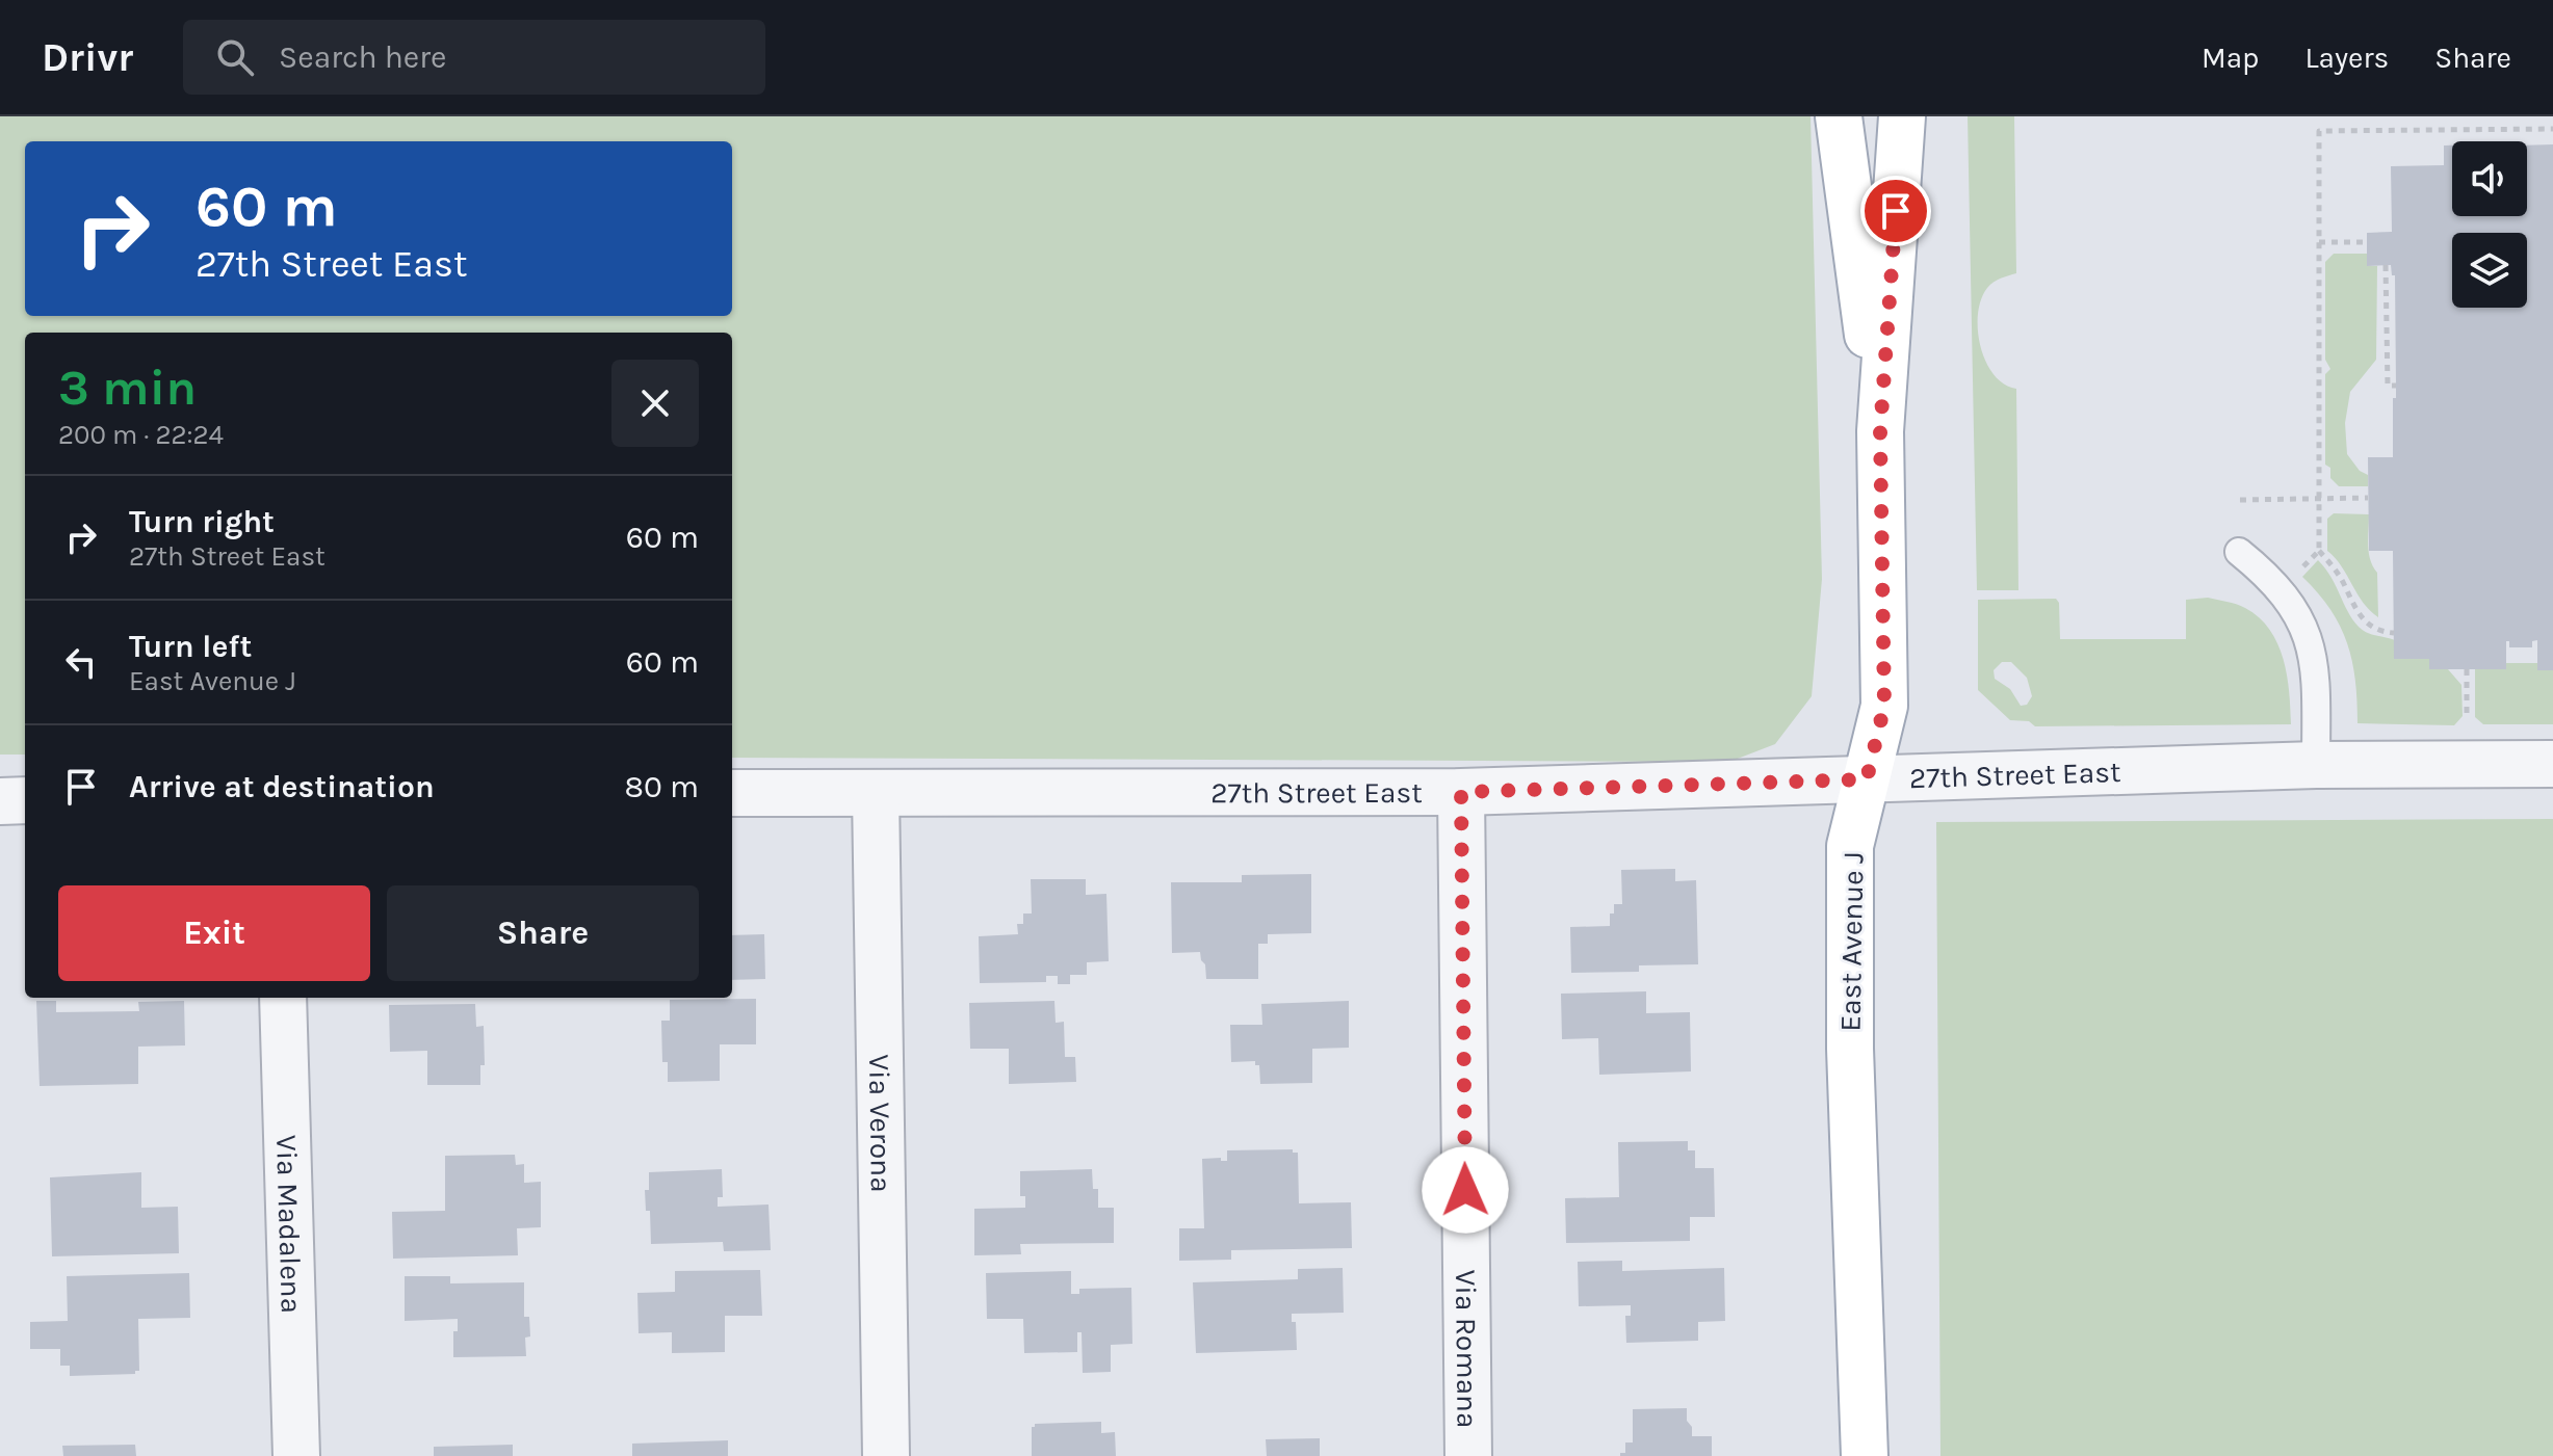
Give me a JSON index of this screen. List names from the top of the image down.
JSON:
{
  "streets": {
    "main road": ["East Avenue J"],
    "street": [
      "27th Street East",
      "Via Verona",
      "Via Madalena",
      "Via Romana"
    ]
  },
  "crossings": [
    ["27th Street East", "East Avenue J"],
    ["27th Street East", "Via Verona"],
    ["27th Street East", "Via Romana"]
  ],
  "page": {
    "header": "Drivr",
    "search": "Search here",
    "nav": ["Map", "Layers", "Share"],
    "turn": ["60 m", "27th Street East"],
    "heading": ["3 min", "200 m · 22:24"],
    "list": [
      {
        "name": "Turn right",
        "note": "27th Street East",
        "value": "60 m"
      },
      {
        "name": "Turn left",
        "note": "East Avenue J",
        "value": "60 m"
      },
      {
        "name": "Arrive at destination",
        "value": "80 m"
      }
    ],
    "buttons": ["Exit", "Share"]
  }
}
